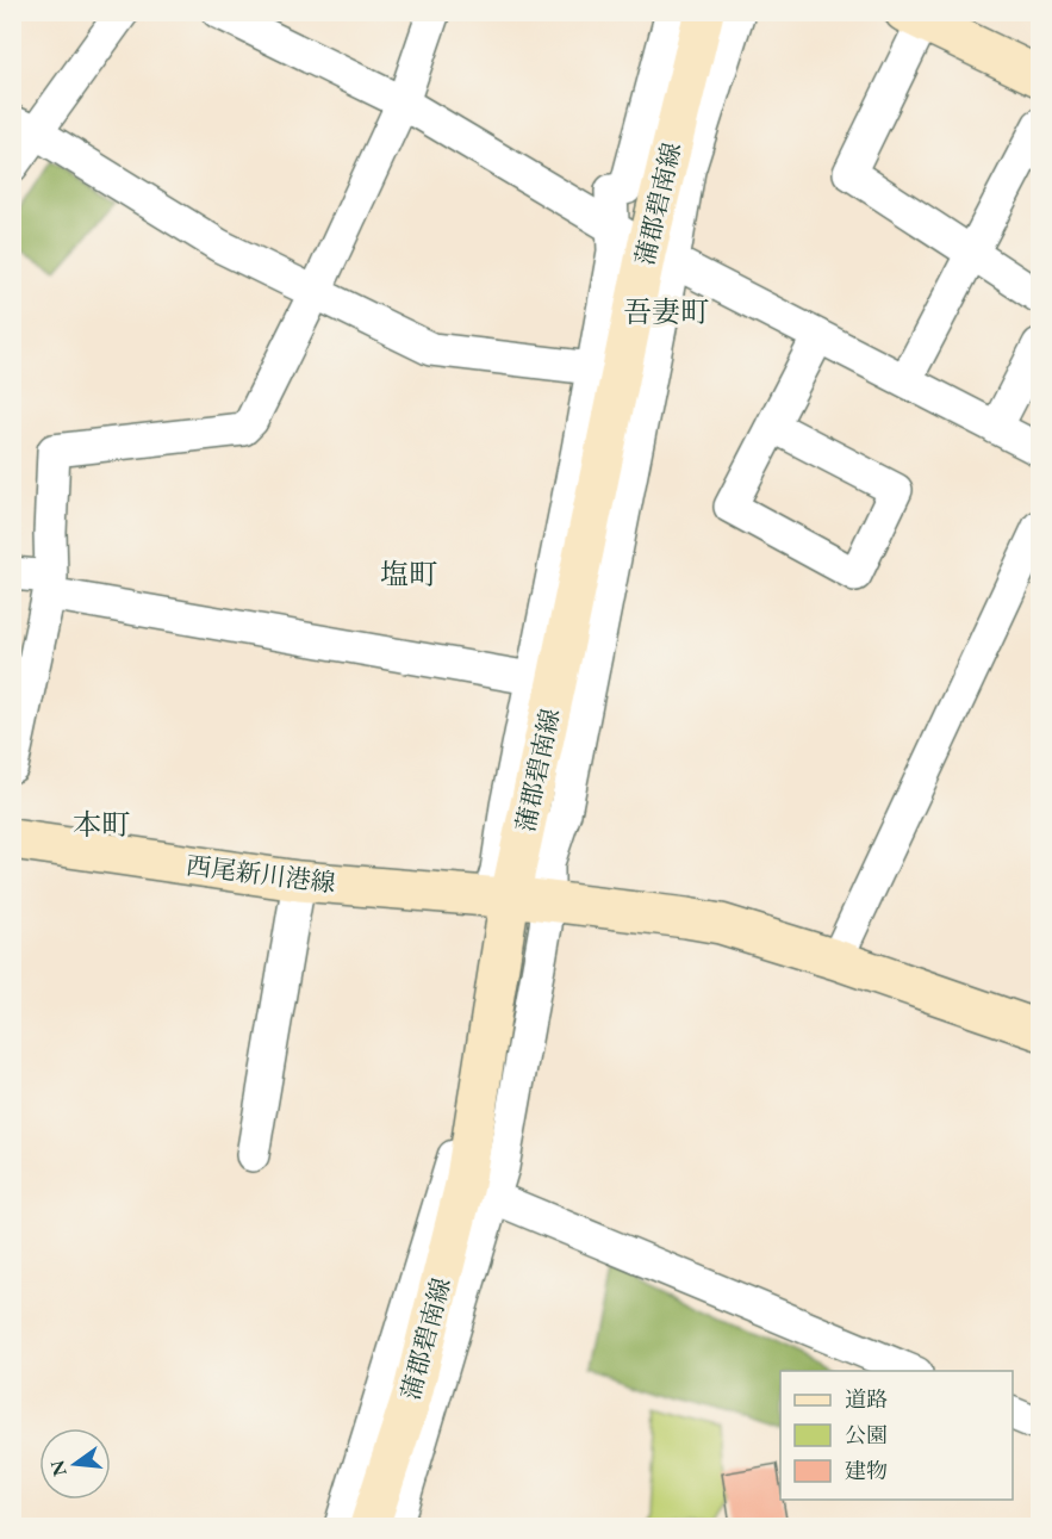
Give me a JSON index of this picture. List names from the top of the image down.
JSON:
{
  "streets": {
    "main road": ["蒲郡碧南線", "西尾新川港線"]
  },
  "crossings": [
    ["蒲郡碧南線", "西尾新川港線"]
  ],
  "districts": ["吾妻町", "塩町", "本町"],
  "legend": ["道路", "公園", "建物"],
  "north": "left"
}
